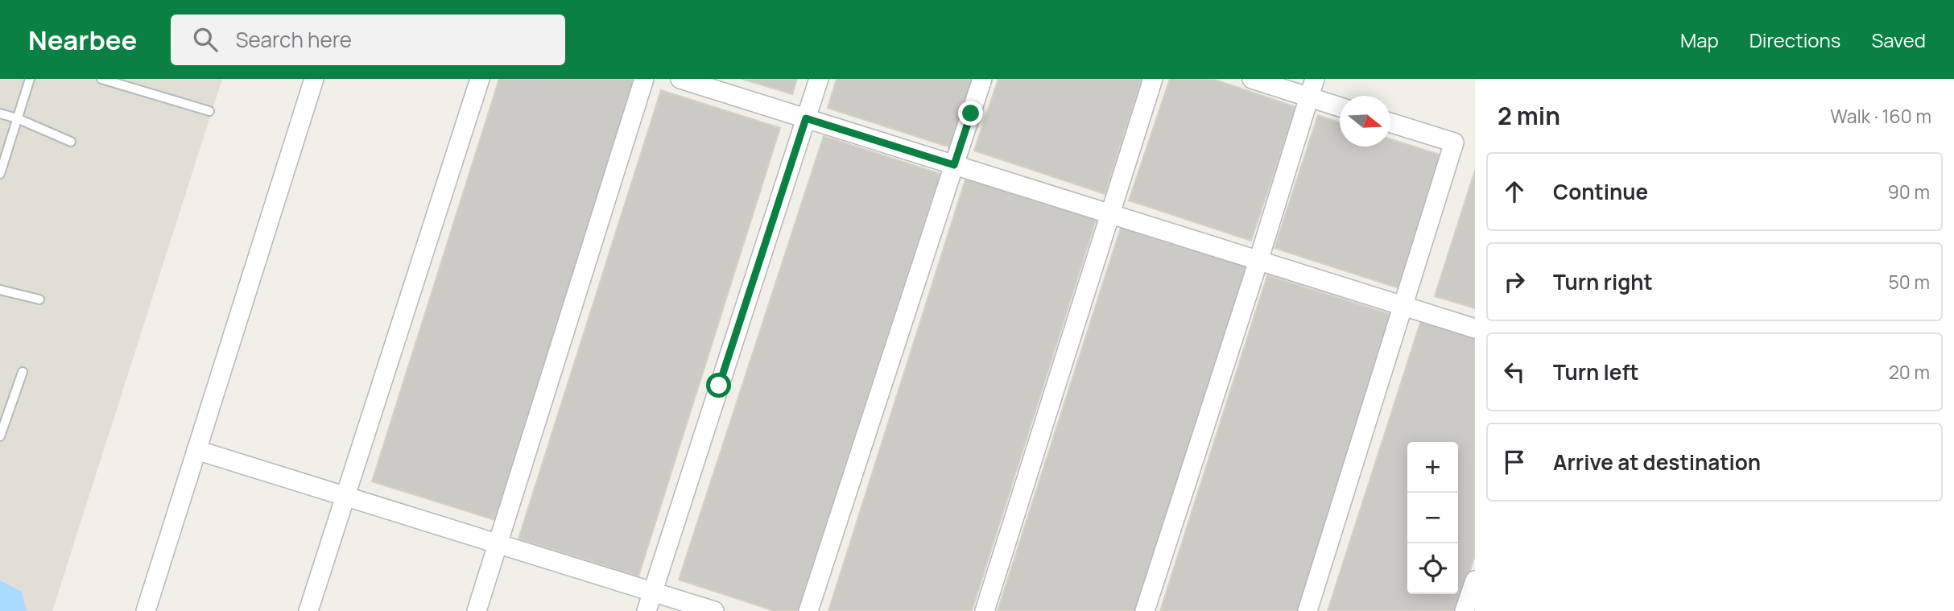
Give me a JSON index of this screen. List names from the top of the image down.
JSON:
{
  "north": "right",
  "page": {
    "header": "Nearbee",
    "search": "Search here",
    "nav": ["Map", "Directions", "Saved"],
    "heading": ["2 min", "Walk · 160 m"],
    "list": [
      ["Continue", "90 m"],
      ["Turn right", "50 m"],
      ["Turn left", "20 m"],
      "Arrive at destination"
    ],
    "map_buttons": ["+", "−"]
  }
}
